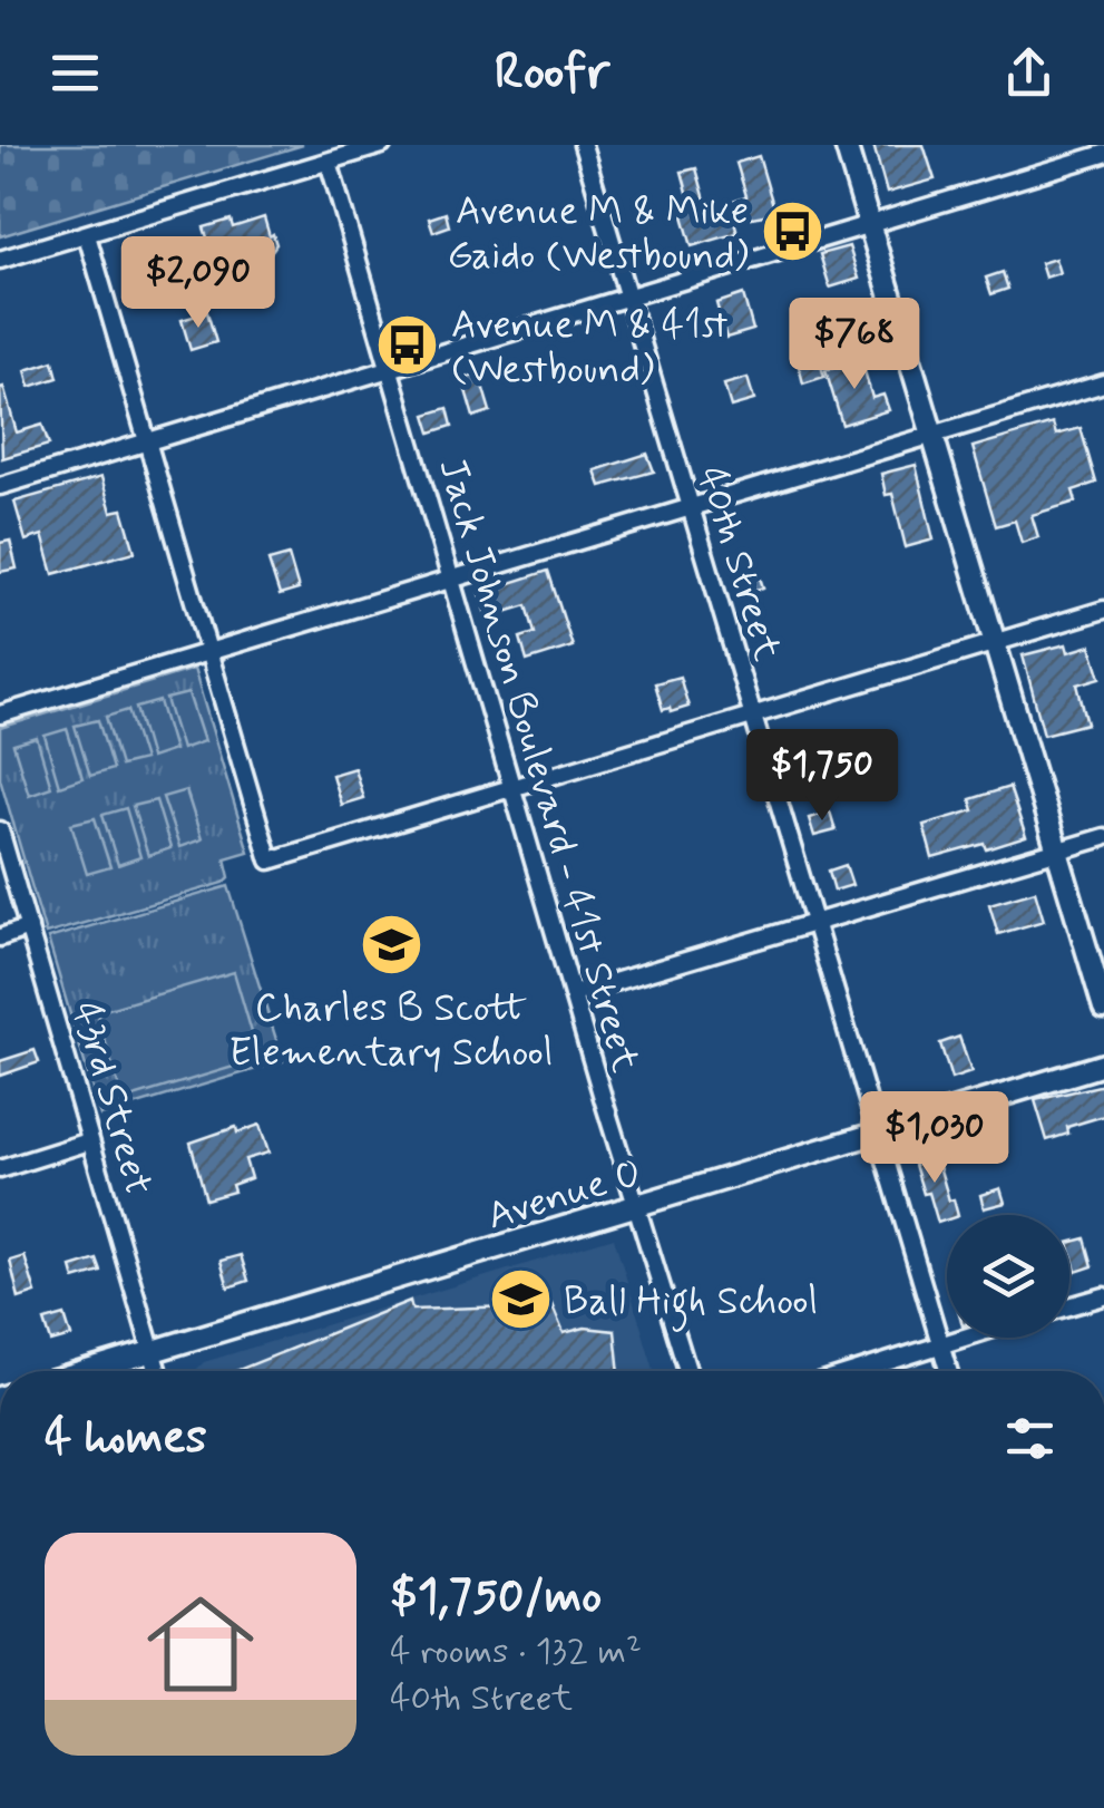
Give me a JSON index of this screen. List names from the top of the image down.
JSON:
{
  "streets": {
    "main road": ["Avenue O"],
    "street": ["40th Street", "Jack Johnson Boulevard - 41st Street", "43rd Street"]
  },
  "crossings": [
    ["40th Street", "Avenue O"],
    ["Jack Johnson Boulevard - 41st Street", "Avenue O"],
    ["43rd Street", "Avenue O"]
  ],
  "places": {
    "bus stop": ["Avenue M & Mike Gaido (Westbound)", "Avenue M & 41st (Westbound)"],
    "school or university": ["Charles B Scott Elementary School", "Ball High School"]
  },
  "page": {
    "header": "Roofr",
    "price": [
      "$2,090",
      "$768",
      "$1,750",
      "$1,030"
    ],
    "heading": "4 homes",
    "list": [
      {
        "name": "$1,750/mo",
        "note": "4 rooms · 132 m² · 40th Street"
      }
    ]
  }
}
